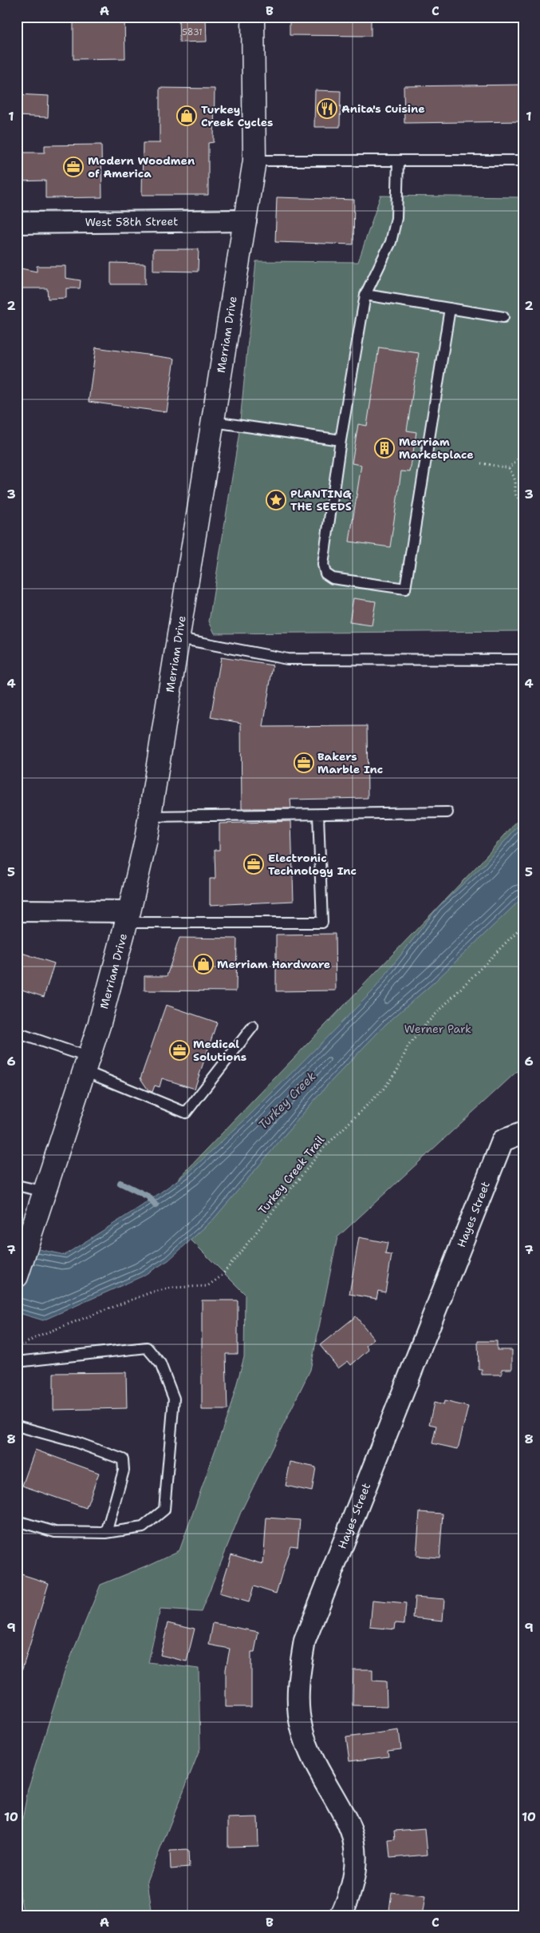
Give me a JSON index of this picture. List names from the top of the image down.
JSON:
{
  "streets": {
    "main road": ["Merriam Drive"],
    "street": ["West 58th Street", "Hayes Street"],
    "path": ["Turkey Creek Trail"]
  },
  "crossings": [
    ["West 58th Street", "Merriam Drive"]
  ],
  "water": ["Turkey Creek"],
  "parks": ["Werner Park"],
  "places": {
    "restaurant": ["Anita's Cuisine"],
    "shop": ["Turkey Creek Cycles", "Merriam Hardware"],
    "office": [
      "Modern Woodmen of America",
      "Bakers Marble Inc",
      "Electronic Technology Inc",
      "Medical Solutions"
    ],
    "building": ["Merriam Marketplace"],
    "place": ["PLANTING THE SEEDS"]
  },
  "house_numbers": ["5831"],
  "grid": {
    "columns": ["A", "B", "C"],
    "rows": [
      "1",
      "2",
      "3",
      "4",
      "5",
      "6",
      "7",
      "8",
      "9",
      "10"
    ]
  }
}
